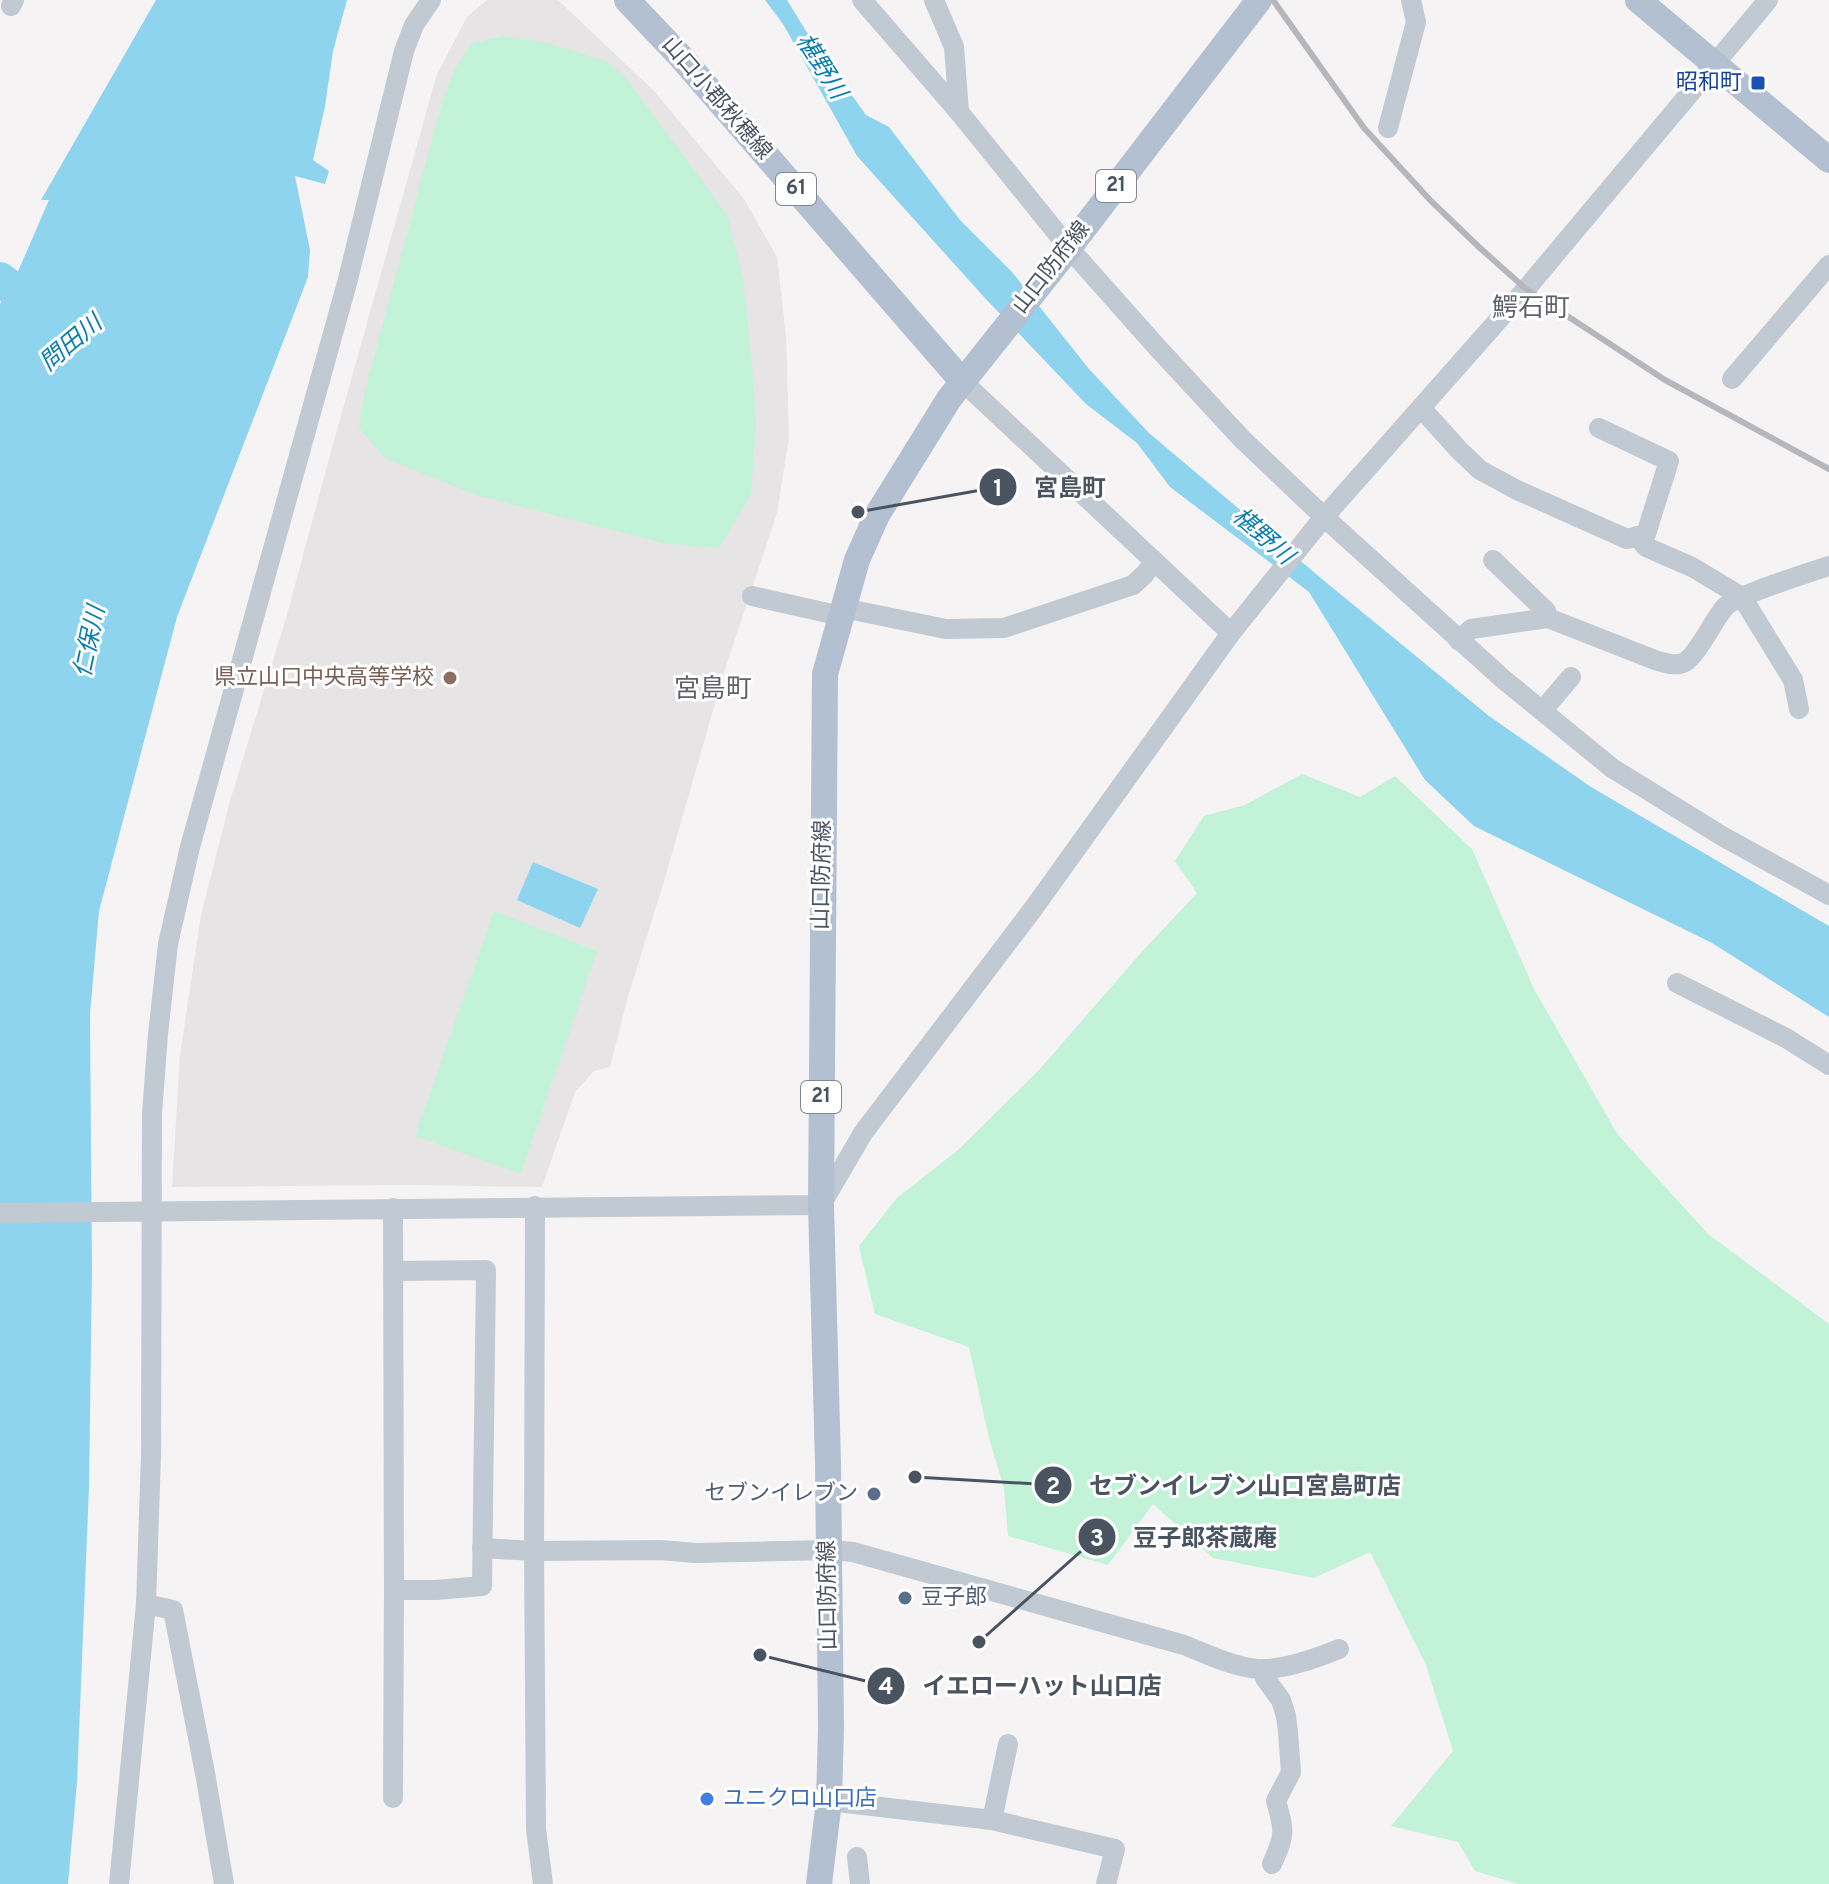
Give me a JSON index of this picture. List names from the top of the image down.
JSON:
{
  "streets": {
    "main road": [
      "山口小郡秋穂線",
      "21",
      "61",
      "山口防府線"
    ]
  },
  "crossings": [
    ["山口小郡秋穂線", "山口防府線"]
  ],
  "districts": ["鰐石町", "宮島町"],
  "water": ["椹野川", "問田川", "仁保川"],
  "places": {
    "transit": ["昭和町"],
    "other": [
      "宮島町",
      "県立山口中央高等学校",
      "セブンイレブン山口宮島町店",
      "セブンイレブン",
      "豆子郎",
      "豆子郎茶蔵庵",
      "イエローハット山口店",
      "ユニクロ山口店"
    ]
  }
}
